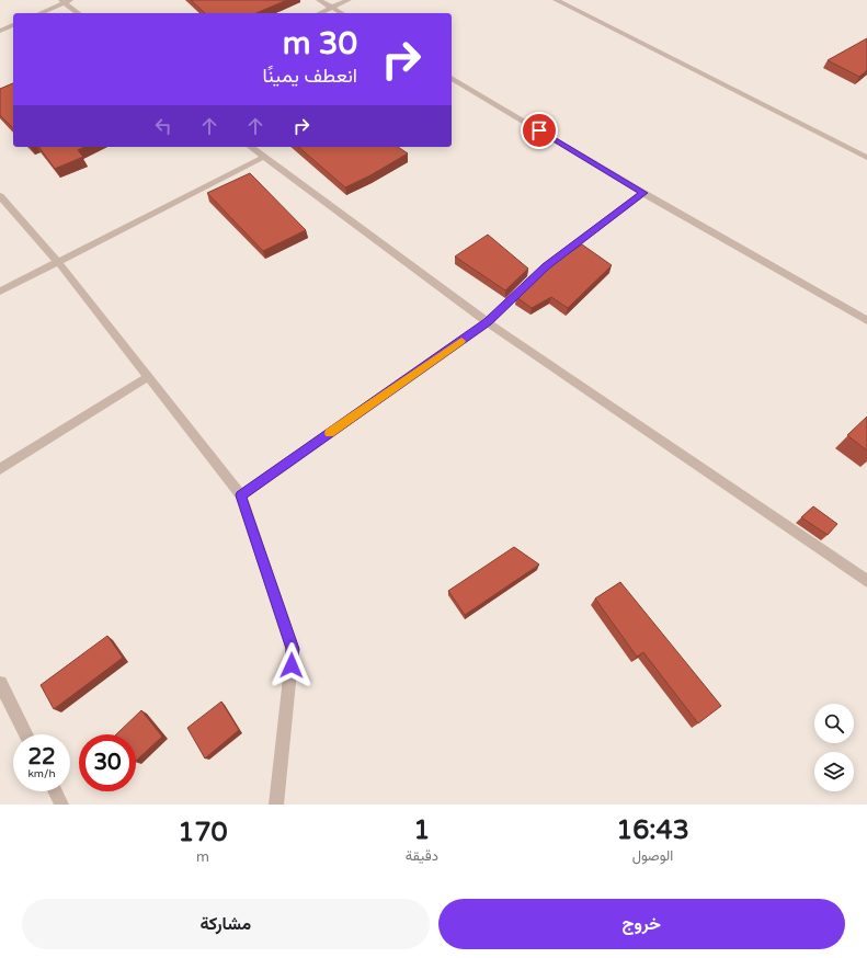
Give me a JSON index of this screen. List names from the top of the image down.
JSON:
{
  "page": {
    "turn": ["30 m", "انعطف يمينًا"],
    "speed": "22 km/h",
    "limit": "30",
    "eta": [
      "16:43",
      "الوصول",
      "1",
      "دقيقة",
      "170",
      "m"
    ],
    "buttons": ["خروج", "مشاركة"]
  }
}
